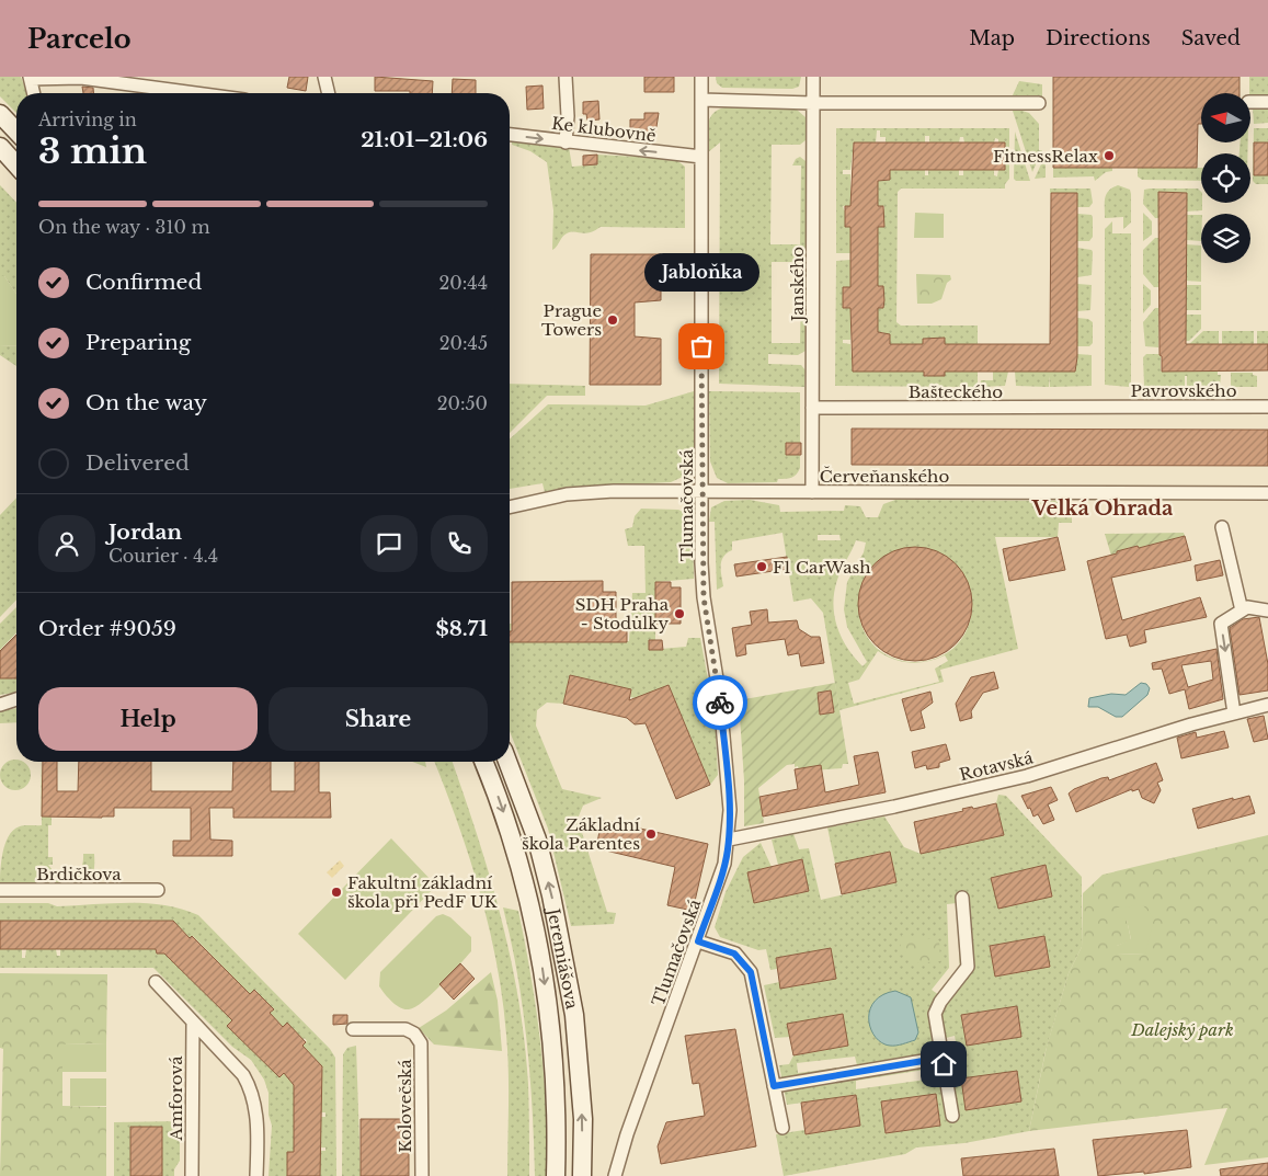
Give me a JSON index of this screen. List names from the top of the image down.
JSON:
{
  "streets": {
    "main road": ["Jeremiášova"],
    "street": [
      "Ke klubovně",
      "Janského",
      "Pavrovského",
      "Bašteckého",
      "Červeňanského",
      "Tlumačovská",
      "Rotavská",
      "Brdičkova",
      "Amforová",
      "Kolovečská"
    ]
  },
  "crossings": [
    ["Ke klubovně", "Tlumačovská"],
    ["Janského", "Bašteckého"],
    ["Janského", "Červeňanského"],
    ["Pavrovského", "Bašteckého"],
    ["Červeňanského", "Tlumačovská"],
    ["Tlumačovská", "Rotavská"]
  ],
  "districts": ["Velká Ohrada"],
  "parks": ["Dalejský park"],
  "places": [
    "FitnessRelax",
    "Prague Towers",
    "Jabloňka",
    "F1 CarWash",
    "SDH Praha - Stodůlky",
    "Základní škola Parentes",
    "Fakultní základní škola při PedF UK"
  ],
  "north": "left",
  "page": {
    "header": "Parcelo",
    "nav": ["Map", "Directions", "Saved"],
    "heading": ["3 min", "Arriving in", "21:01–21:06"],
    "panel": [
      "Jordan",
      "Courier · 4.4",
      "Order #9059",
      "$8.71"
    ],
    "bar": "On the way · 310 m",
    "list": [
      ["Confirmed", "20:44"],
      ["Preparing", "20:45"],
      ["On the way", "20:50"],
      "Delivered"
    ],
    "bubble": "Jabloňka",
    "buttons": ["Help", "Share"]
  }
}
